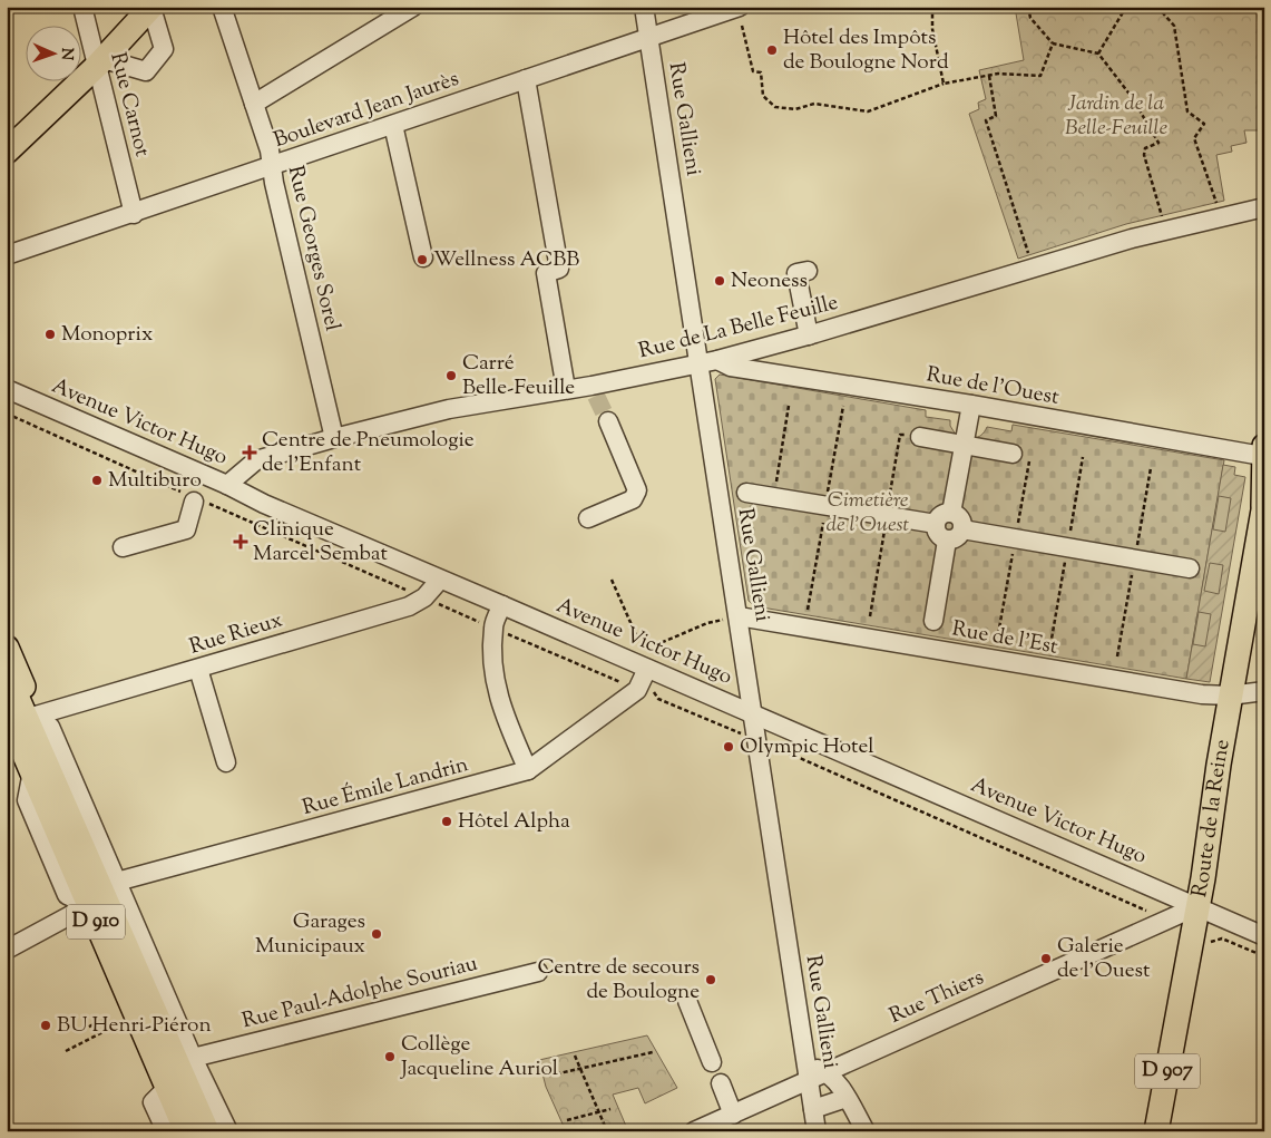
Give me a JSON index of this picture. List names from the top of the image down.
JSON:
{
  "streets": {
    "main road": ["Route de la Reine", "D 910", "D 907"],
    "street": [
      "Rue Carnot",
      "Boulevard Jean Jaurès",
      "Rue Gallieni",
      "Rue Georges Sorel",
      "Rue de La Belle Feuille",
      "Rue de l'Ouest",
      "Avenue Victor Hugo",
      "Rue Rieux",
      "Rue de l'Est",
      "Rue Émile Landrin",
      "Rue Paul-Adolphe Souriau",
      "Rue Thiers"
    ]
  },
  "crossings": [
    ["Rue Carnot", "Boulevard Jean Jaurès"],
    ["Boulevard Jean Jaurès", "Rue Gallieni"],
    ["Boulevard Jean Jaurès", "Rue Georges Sorel"],
    ["Rue Gallieni", "Rue de La Belle Feuille"],
    ["Rue Gallieni", "Rue de l'Ouest"],
    ["Rue Gallieni", "Avenue Victor Hugo"],
    ["Rue Gallieni", "Rue de l'Est"],
    ["Rue Georges Sorel", "Rue de La Belle Feuille"],
    ["Rue de La Belle Feuille", "Rue de l'Ouest"],
    ["Rue de La Belle Feuille", "Avenue Victor Hugo"],
    ["Rue de l'Ouest", "Route de la Reine"],
    ["Avenue Victor Hugo", "Rue Rieux"],
    ["Avenue Victor Hugo", "Rue Émile Landrin"],
    ["Avenue Victor Hugo", "Route de la Reine"],
    ["Avenue Victor Hugo", "Rue Thiers"],
    ["Rue Rieux", "D 910"],
    ["Rue de l'Est", "Route de la Reine"],
    ["Rue Émile Landrin", "D 910"],
    ["Route de la Reine", "Rue Thiers"],
    ["D 910", "Rue Paul-Adolphe Souriau"]
  ],
  "parks": ["Jardin de la Belle-Feuille", "Cimetière de l'Ouest"],
  "places": {
    "other": [
      "Hôtel des Impôts de Boulogne Nord",
      "Wellness ACBB",
      "Neoness",
      "Monoprix",
      "Carré Belle-Feuille",
      "Multiburo",
      "Olympic Hotel",
      "Hôtel Alpha",
      "Garages Municipaux",
      "Galerie de l'Ouest",
      "Centre de secours de Boulogne",
      "BU Henri-Piéron",
      "Collège Jacqueline Auriol"
    ],
    "health": ["Centre de Pneumologie de l'Enfant", "Clinique Marcel Sembat"]
  },
  "north": "right"
}
